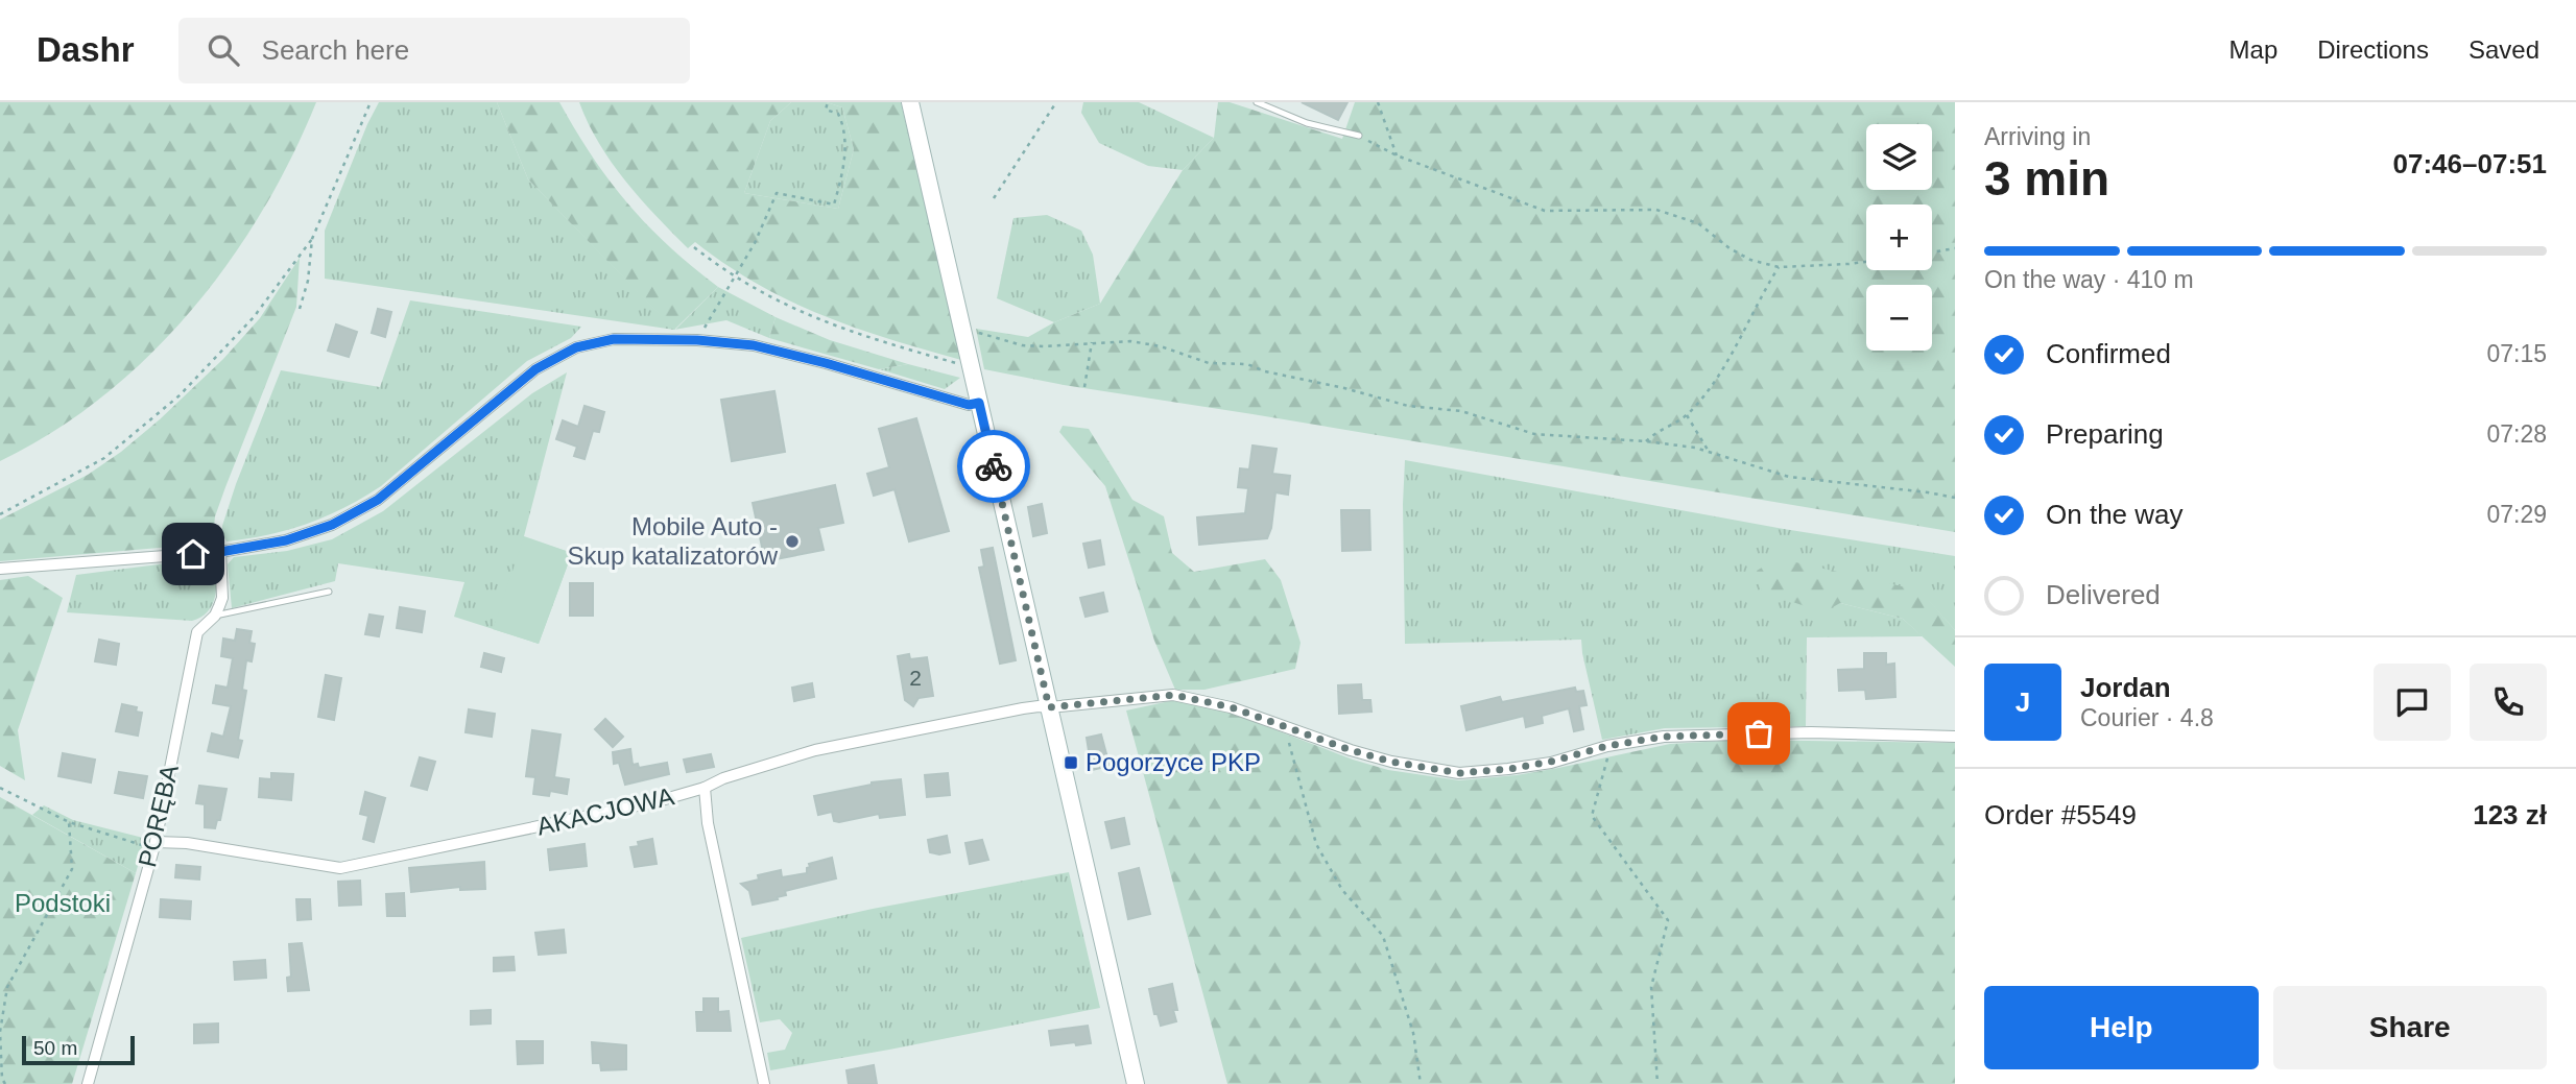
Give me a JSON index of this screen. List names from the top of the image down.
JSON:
{
  "streets": {
    "street": ["AKACJOWA", "PORĘBA"]
  },
  "crossings": [
    ["AKACJOWA", "PORĘBA"]
  ],
  "parks": ["Podstoki"],
  "places": {
    "other": ["Mobile Auto - Skup katalizatorów"],
    "transit": ["Pogorzyce PKP"]
  },
  "house_numbers": ["2"],
  "scale_bar": "50 m",
  "page": {
    "header": "Dashr",
    "search": "Search here",
    "nav": ["Map", "Directions", "Saved"],
    "heading": ["3 min", "Arriving in", "07:46–07:51"],
    "panel": [
      "Jordan",
      "Courier · 4.8",
      "Order #5549",
      "123 zł"
    ],
    "map_buttons": ["+", "−"],
    "bar": "On the way · 410 m",
    "list": [
      ["Confirmed", "07:15"],
      ["Preparing", "07:28"],
      ["On the way", "07:29"],
      "Delivered"
    ],
    "round": "J",
    "buttons": ["Help", "Share"],
    "scale": "50 m"
  }
}
